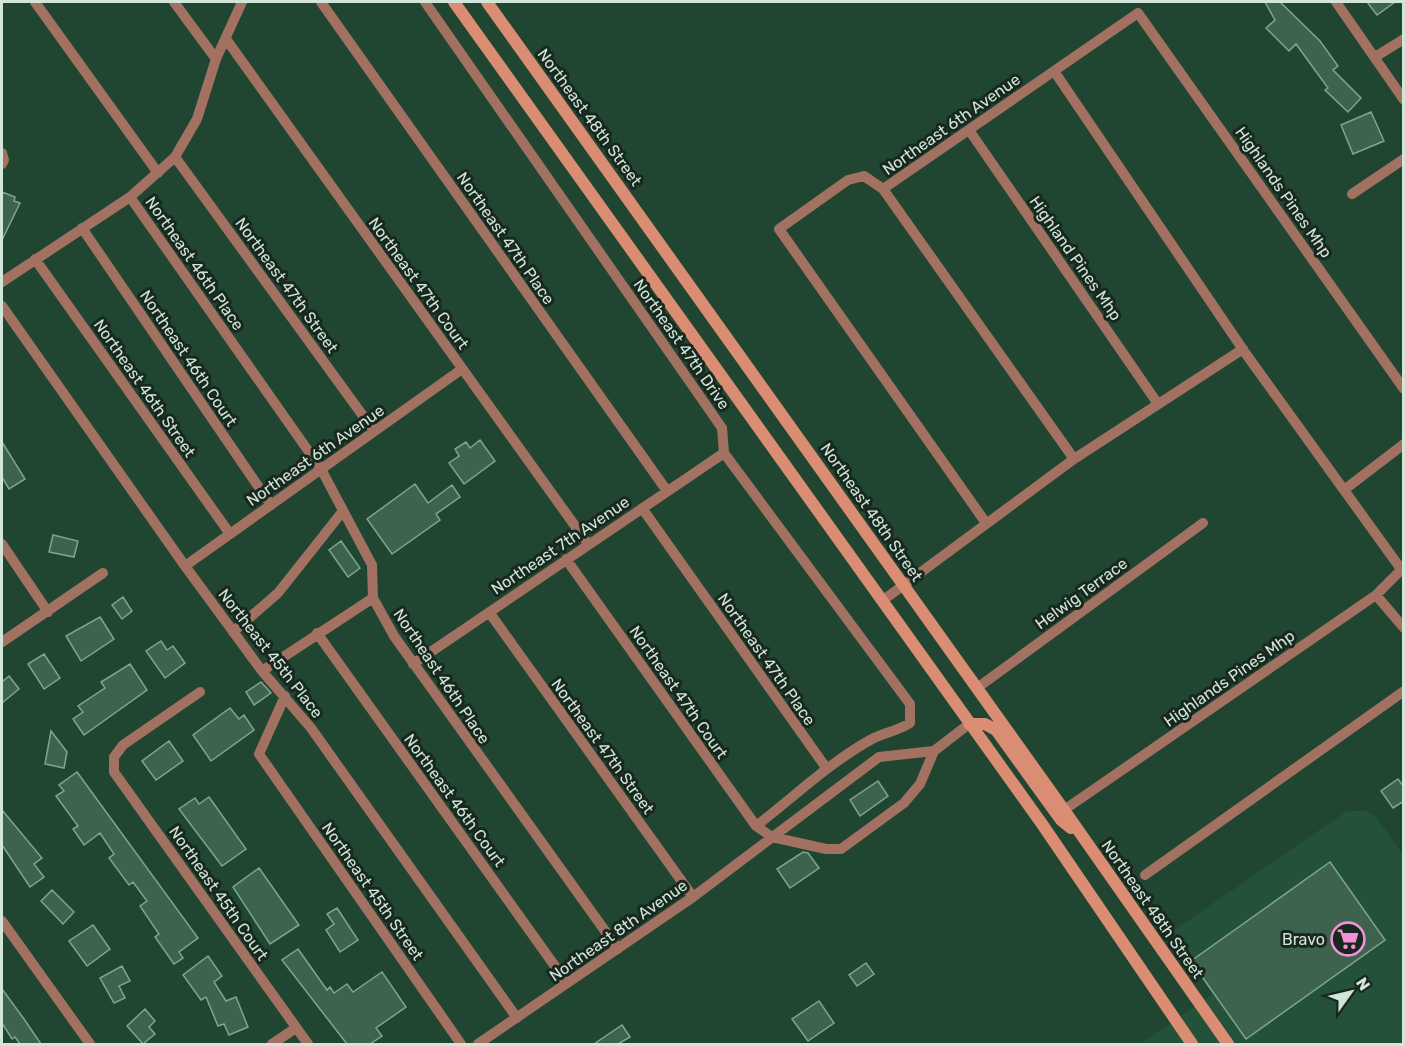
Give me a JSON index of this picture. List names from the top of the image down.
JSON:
{
  "streets": {
    "main road": ["Northeast 48th Street"],
    "street": [
      "Northeast 6th Avenue",
      "Highlands Pines Mhp",
      "Northeast 47th Place",
      "Highland Pines Mhp",
      "Northeast 46th Place",
      "Northeast 47th Court",
      "Northeast 47th Street",
      "Northeast 47th Drive",
      "Northeast 46th Court",
      "Northeast 46th Street",
      "Northeast 7th Avenue",
      "Helwig Terrace",
      "Northeast 45th Place",
      "Northeast 45th Street",
      "Northeast 45th Court",
      "Northeast 8th Avenue"
    ]
  },
  "crossings": [
    ["Northeast 48th Street", "Highlands Pines Mhp"],
    ["Northeast 48th Street", "Helwig Terrace"],
    ["Northeast 6th Avenue", "Highlands Pines Mhp"],
    ["Northeast 6th Avenue", "Highland Pines Mhp"],
    ["Northeast 6th Avenue", "Northeast 46th Place"],
    ["Northeast 6th Avenue", "Northeast 47th Court"],
    ["Northeast 6th Avenue", "Northeast 47th Street"],
    ["Northeast 6th Avenue", "Northeast 46th Court"],
    ["Northeast 6th Avenue", "Northeast 46th Street"],
    ["Northeast 6th Avenue", "Northeast 45th Place"],
    ["Northeast 47th Place", "Northeast 47th Drive"],
    ["Northeast 47th Place", "Northeast 7th Avenue"],
    ["Northeast 46th Place", "Northeast 7th Avenue"],
    ["Northeast 46th Place", "Northeast 8th Avenue"],
    ["Northeast 47th Court", "Northeast 7th Avenue"],
    ["Northeast 47th Court", "Northeast 8th Avenue"],
    ["Northeast 47th Street", "Northeast 7th Avenue"],
    ["Northeast 47th Street", "Northeast 8th Avenue"],
    ["Northeast 47th Drive", "Northeast 7th Avenue"],
    ["Northeast 46th Court", "Northeast 8th Avenue"],
    ["Northeast 45th Place", "Northeast 45th Street"],
    ["Northeast 45th Place", "Northeast 8th Avenue"]
  ],
  "places": {
    "supermarket": ["Bravo"]
  },
  "north": "top right"
}
